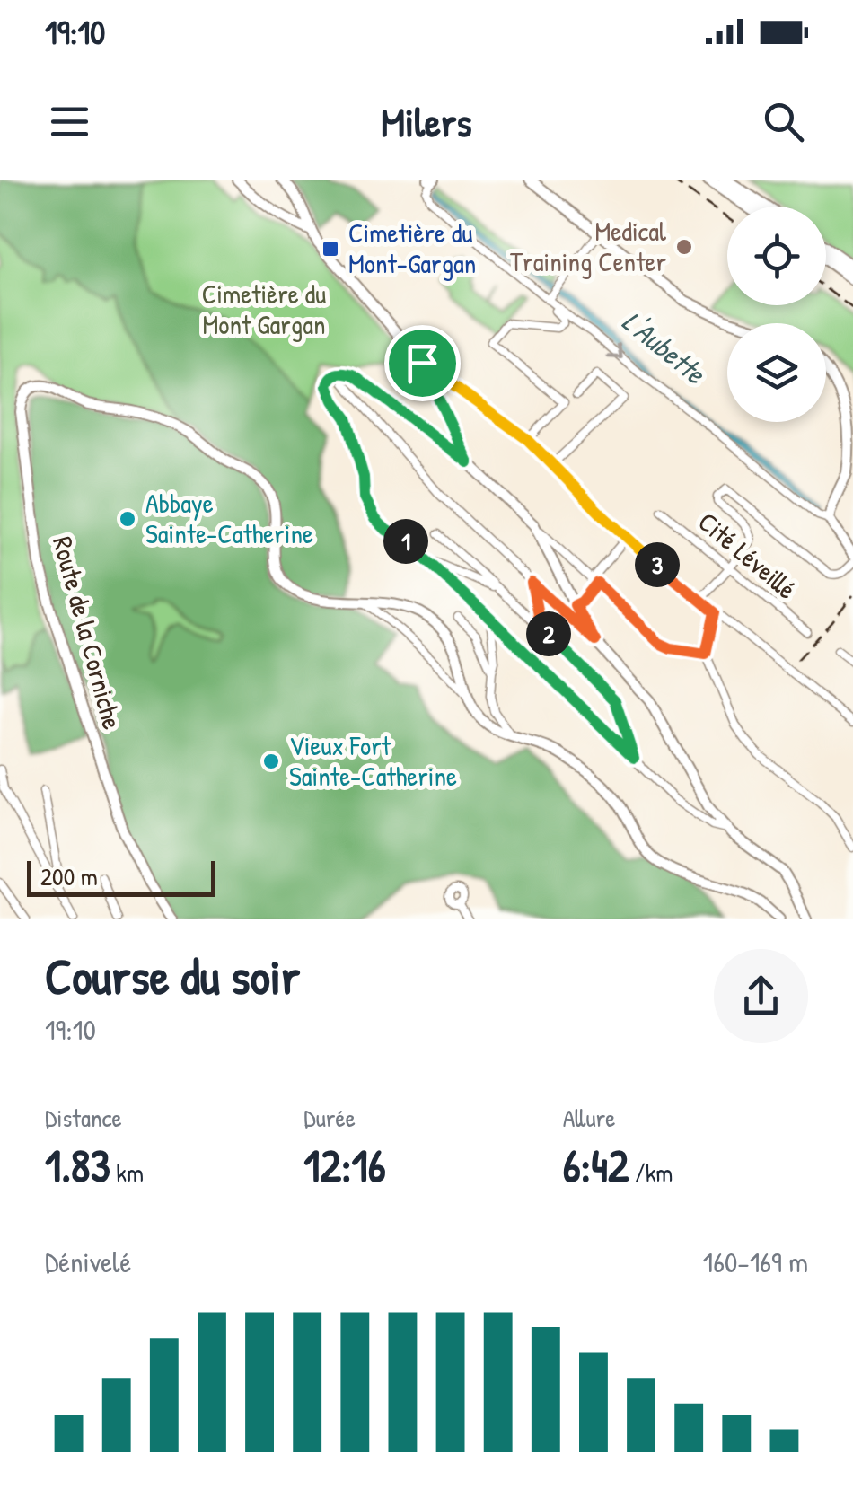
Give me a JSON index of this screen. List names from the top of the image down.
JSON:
{
  "streets": {
    "street": ["Cité Léveillé", "Route de la Corniche"]
  },
  "water": ["L'Aubette"],
  "parks": ["Cimetière du Mont Gargan"],
  "places": {
    "other": ["Medical Training Center", "Abbaye Sainte-Catherine", "Vieux Fort Sainte-Catherine"],
    "transit": ["Cimetière du Mont-Gargan"]
  },
  "scale_bar": "200 m",
  "page": {
    "status": "19:10",
    "header": "Milers",
    "pins": ["1", "3", "2"],
    "scale": "200 m",
    "heading": ["Course du soir", "19:10"],
    "stats": [
      ["Distance", "1.83 km"],
      ["Durée", "12:16"],
      ["Allure", "6:42 /km"]
    ],
    "chart": ["Dénivelé", "160–169 m"]
  }
}
